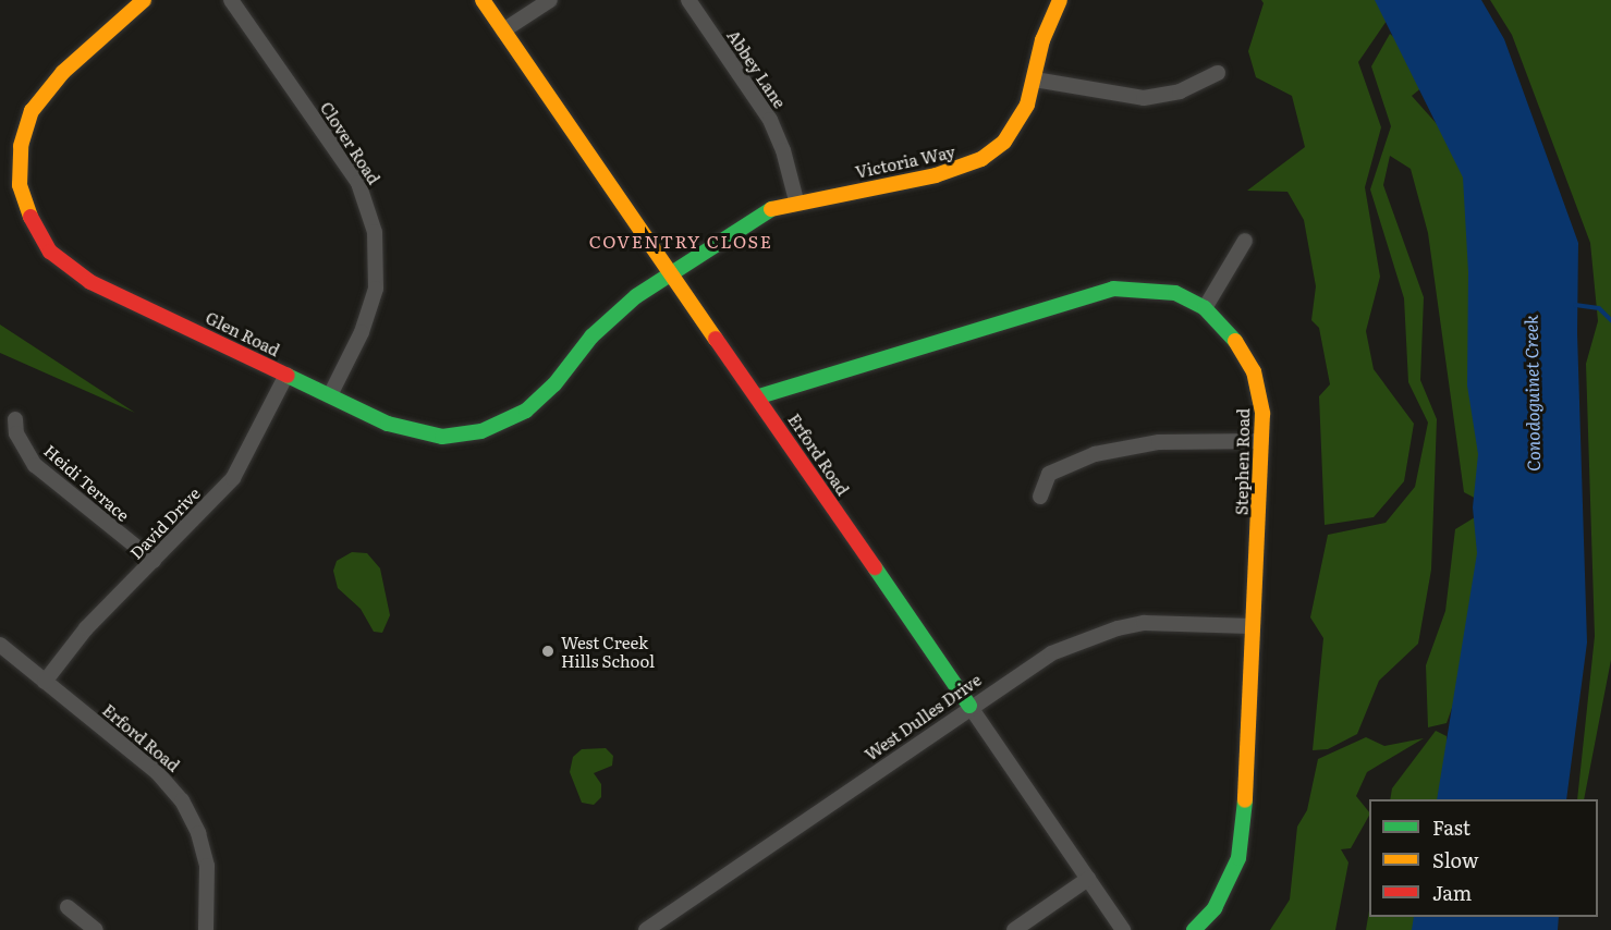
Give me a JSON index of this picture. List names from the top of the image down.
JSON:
{
  "streets": {
    "street": [
      "Abbey Lane",
      "Clover Road",
      "Victoria Way",
      "Glen Road",
      "Erford Road",
      "Stephen Road",
      "Heidi Terrace",
      "David Drive",
      "West Dulles Drive"
    ]
  },
  "crossings": [
    ["Abbey Lane", "Victoria Way"],
    ["Clover Road", "Glen Road"],
    ["Victoria Way", "Glen Road"],
    ["Victoria Way", "Erford Road"],
    ["Glen Road", "Erford Road"],
    ["Glen Road", "David Drive"],
    ["Erford Road", "Stephen Road"],
    ["Erford Road", "David Drive"],
    ["Erford Road", "West Dulles Drive"],
    ["Stephen Road", "West Dulles Drive"],
    ["Heidi Terrace", "David Drive"]
  ],
  "districts": ["COVENTRY CLOSE"],
  "water": ["Conodoguinet Creek"],
  "places": ["West Creek Hills School"],
  "legend": ["Fast", "Slow", "Jam"]
}
